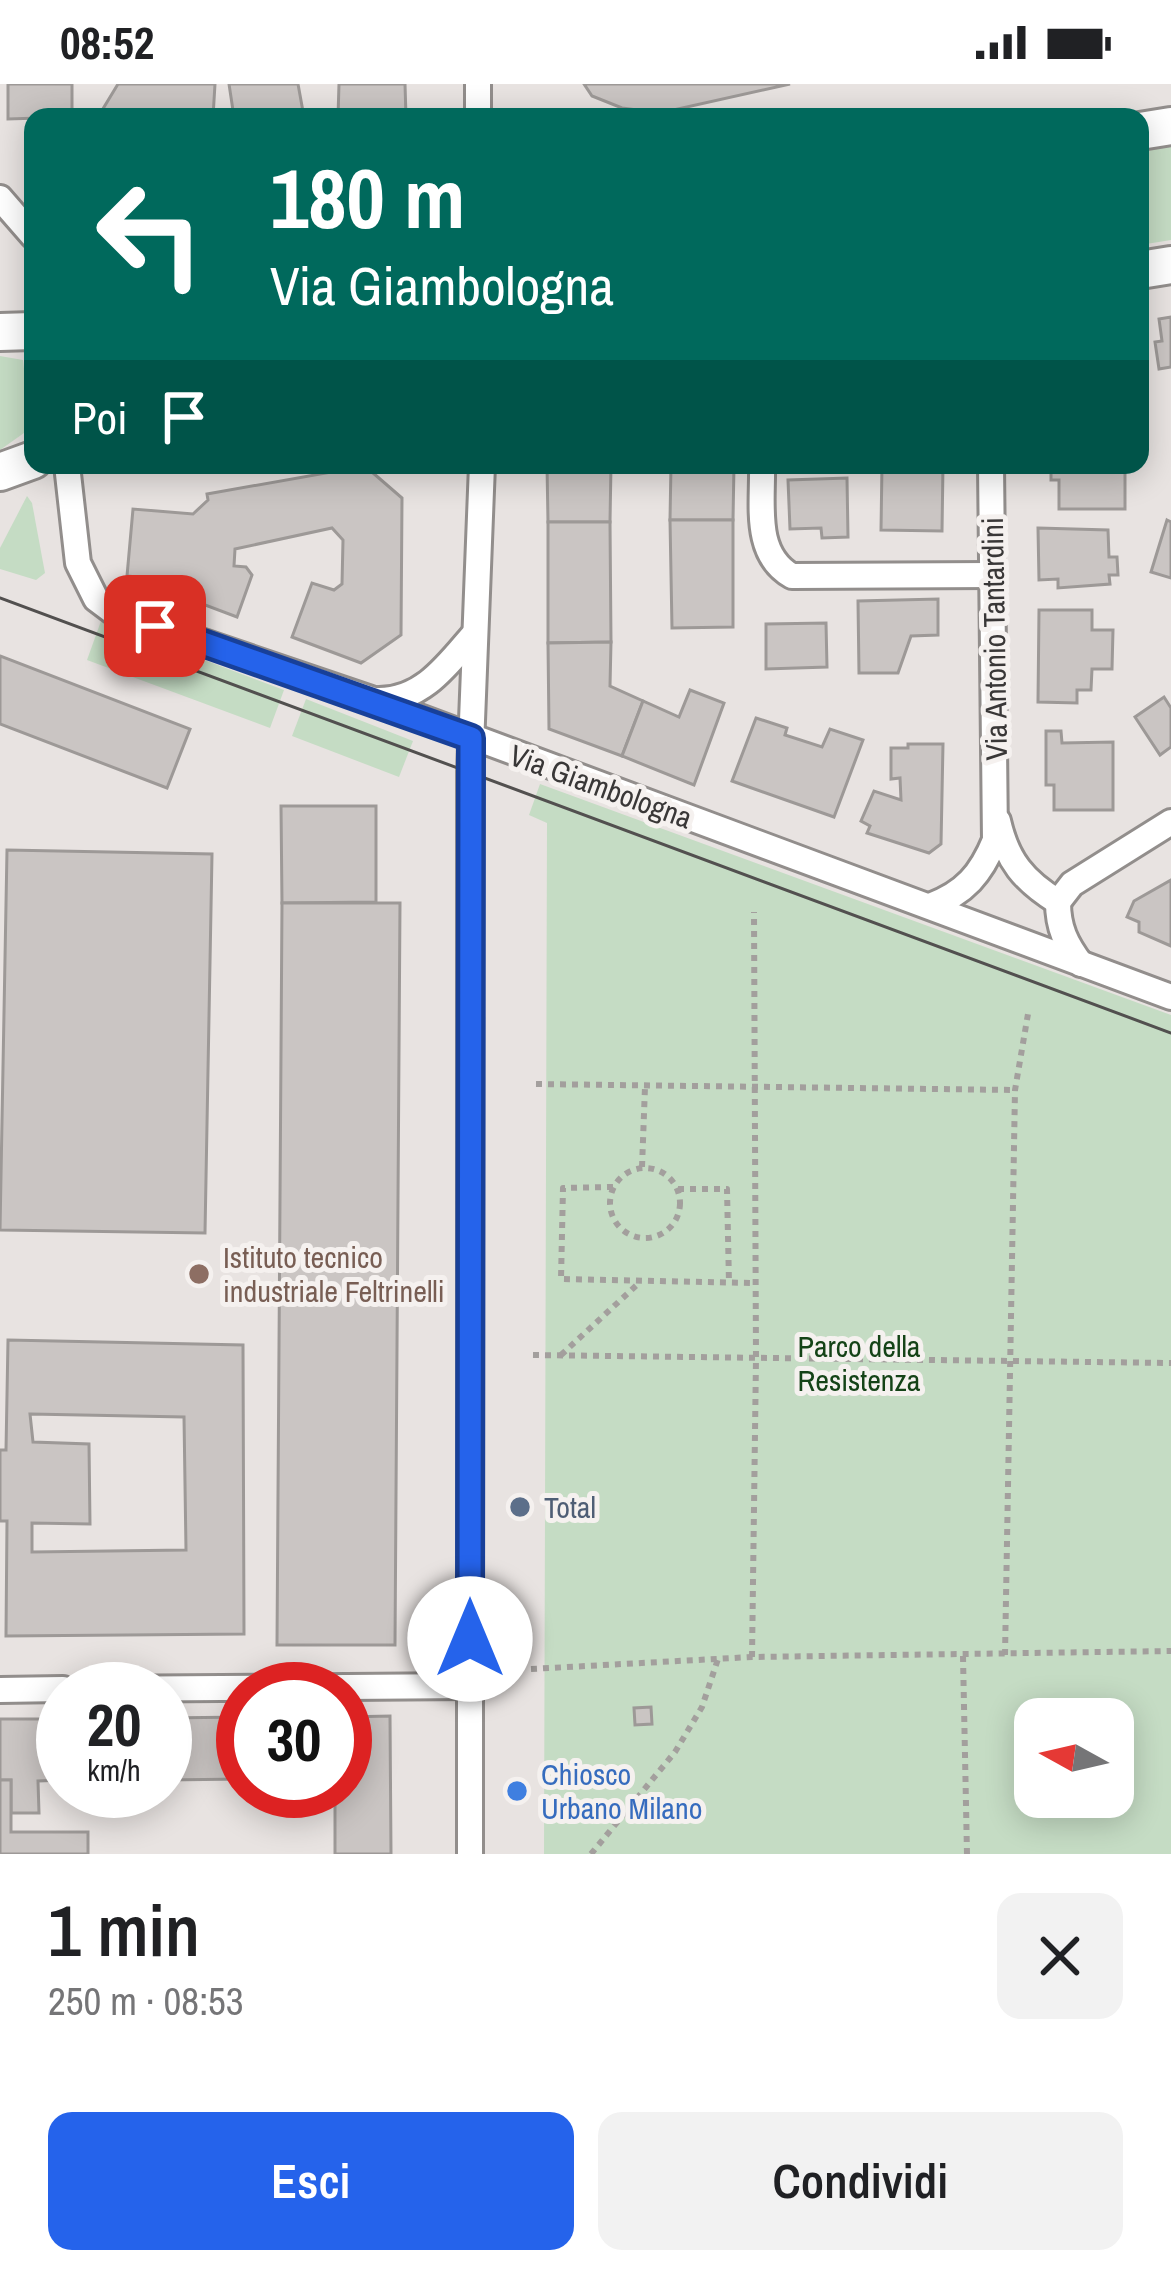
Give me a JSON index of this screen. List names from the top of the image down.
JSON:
{
  "streets": {
    "street": ["Via Antonio Tantardini", "Via Giambologna"]
  },
  "crossings": [
    ["Via Antonio Tantardini", "Via Giambologna"]
  ],
  "parks": ["Parco della Resistenza"],
  "places": ["Istituto tecnico industriale Feltrinelli", "Total", "Chiosco Urbano Milano"],
  "north": "left",
  "page": {
    "status": "08:52",
    "turn": ["180 m", "Via Giambologna"],
    "then": "Poi",
    "speed": "20 km/h",
    "limit": "30",
    "heading": ["1 min", "250 m · 08:53"],
    "buttons": ["Esci", "Condividi"]
  }
}
